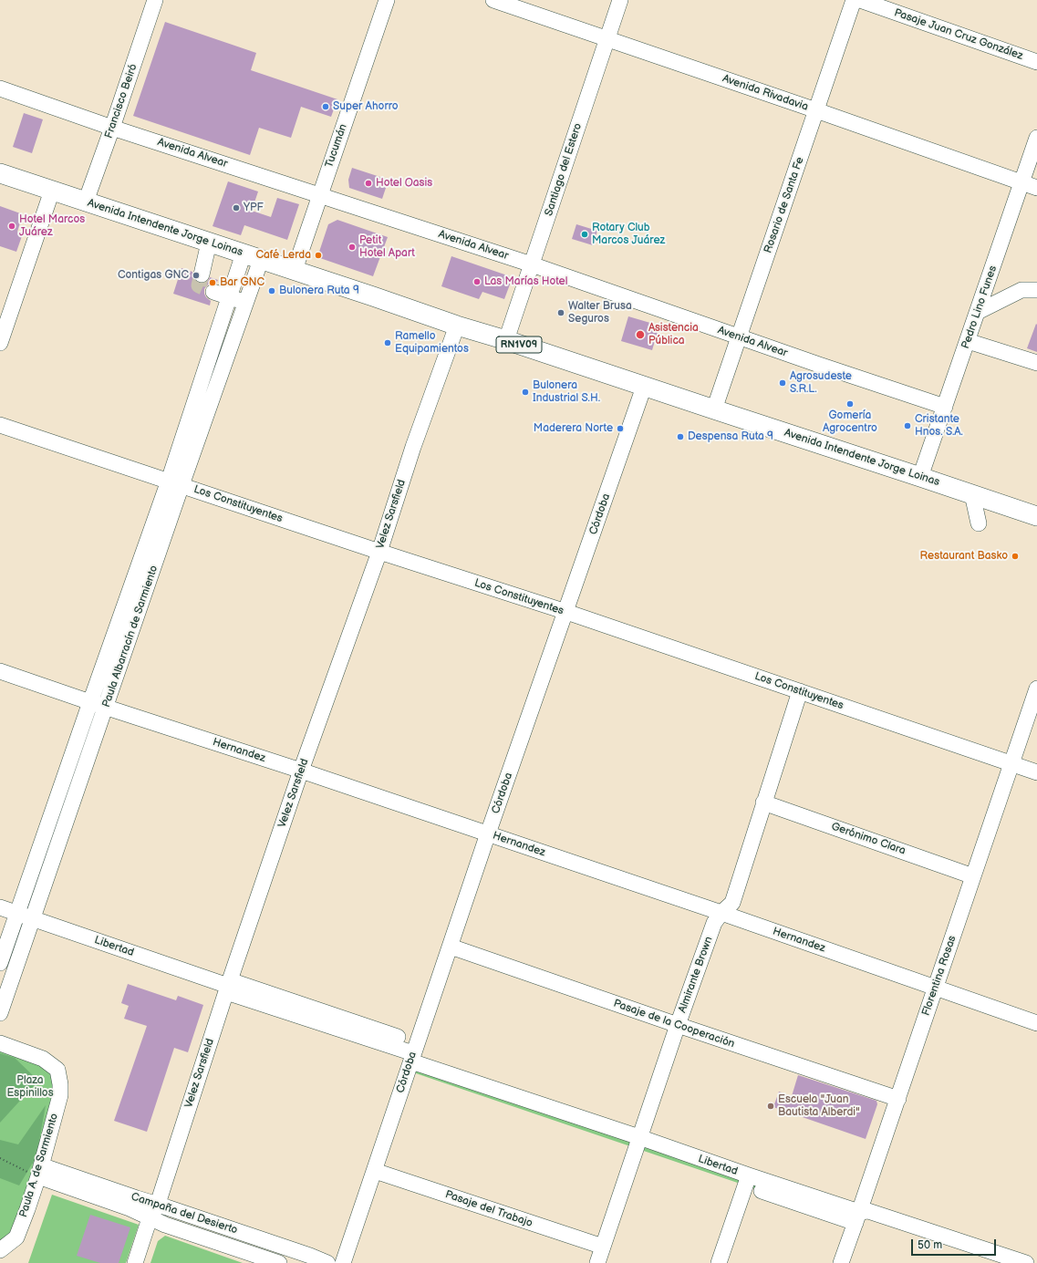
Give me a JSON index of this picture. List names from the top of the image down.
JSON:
{
  "streets": {
    "main road": ["Avenida Intendente Jorge Loinas", "RN1V09"],
    "street": [
      "Pasaje Juan Cruz González",
      "Avenida Rivadavia",
      "Francisco Beiró",
      "Tucumán",
      "Avenida Alvear",
      "Santiago del Estero",
      "Rosario de Santa Fe",
      "Pedro Lino Funes",
      "Los Constituyentes",
      "Velez Sarsfield",
      "Córdoba",
      "Paula Albarracín de Sarmiento",
      "Hernandez",
      "Gerónimo Clara",
      "Libertad",
      "Almirante Brown",
      "Florentina Rosas",
      "Pasaje de la Cooperación",
      "Paula A. de Sarmiento",
      "Pasaje del Trabajo",
      "Campaña del Desierto"
    ]
  },
  "crossings": [
    ["Avenida Rivadavia", "Santiago del Estero"],
    ["Avenida Rivadavia", "Rosario de Santa Fe"],
    ["Avenida Rivadavia", "Pedro Lino Funes"],
    ["Francisco Beiró", "Avenida Alvear"],
    ["Francisco Beiró", "Avenida Intendente Jorge Loinas"],
    ["Tucumán", "Avenida Alvear"],
    ["Tucumán", "Avenida Intendente Jorge Loinas"],
    ["Avenida Alvear", "Santiago del Estero"],
    ["Avenida Alvear", "Rosario de Santa Fe"],
    ["Avenida Alvear", "Pedro Lino Funes"],
    ["Santiago del Estero", "Avenida Intendente Jorge Loinas"],
    ["Rosario de Santa Fe", "Avenida Intendente Jorge Loinas"],
    ["Avenida Intendente Jorge Loinas", "Pedro Lino Funes"],
    ["Avenida Intendente Jorge Loinas", "Velez Sarsfield"],
    ["Avenida Intendente Jorge Loinas", "Córdoba"],
    ["Avenida Intendente Jorge Loinas", "Paula Albarracín de Sarmiento"],
    ["Los Constituyentes", "Velez Sarsfield"],
    ["Los Constituyentes", "Córdoba"],
    ["Los Constituyentes", "Paula Albarracín de Sarmiento"],
    ["Los Constituyentes", "Almirante Brown"],
    ["Los Constituyentes", "Florentina Rosas"],
    ["Velez Sarsfield", "Hernandez"],
    ["Velez Sarsfield", "Libertad"],
    ["Velez Sarsfield", "Campaña del Desierto"],
    ["Córdoba", "Hernandez"],
    ["Córdoba", "Libertad"],
    ["Córdoba", "Pasaje de la Cooperación"],
    ["Córdoba", "Pasaje del Trabajo"],
    ["Paula Albarracín de Sarmiento", "Hernandez"],
    ["Paula Albarracín de Sarmiento", "Libertad"],
    ["Hernandez", "Almirante Brown"],
    ["Hernandez", "Florentina Rosas"],
    ["Gerónimo Clara", "Almirante Brown"],
    ["Gerónimo Clara", "Florentina Rosas"],
    ["Libertad", "Almirante Brown"],
    ["Libertad", "Florentina Rosas"],
    ["Almirante Brown", "Pasaje de la Cooperación"],
    ["Almirante Brown", "Pasaje del Trabajo"],
    ["Florentina Rosas", "Pasaje de la Cooperación"],
    ["Paula A. de Sarmiento", "Campaña del Desierto"]
  ],
  "parks": ["Plaza Espinillos"],
  "places": [
    "Super Ahorro",
    "Hotel Oasis",
    "YPF",
    "Hotel Marcos Juárez",
    "Rotary Club Marcos Juárez",
    "Petit Hotel Apart",
    "Café Lerda",
    "Contigas GNC",
    "Las Marías Hotel",
    "Bar GNC",
    "Bulonera Ruta 9",
    "Walter Brusa Seguros",
    "Asistencia Pública",
    "Ramello Equipamientos",
    "Agrosudeste S.R.L.",
    "Bulonera Industrial S.H.",
    "Gomería Agrocentro",
    "Cristante Hnos. S.A.",
    "Maderera Norte",
    "Despensa Ruta 9",
    "Restaurant Basko",
    "Escuela \"Juan Bautista Alberdi\""
  ],
  "scale_bar": "50 m"
}
